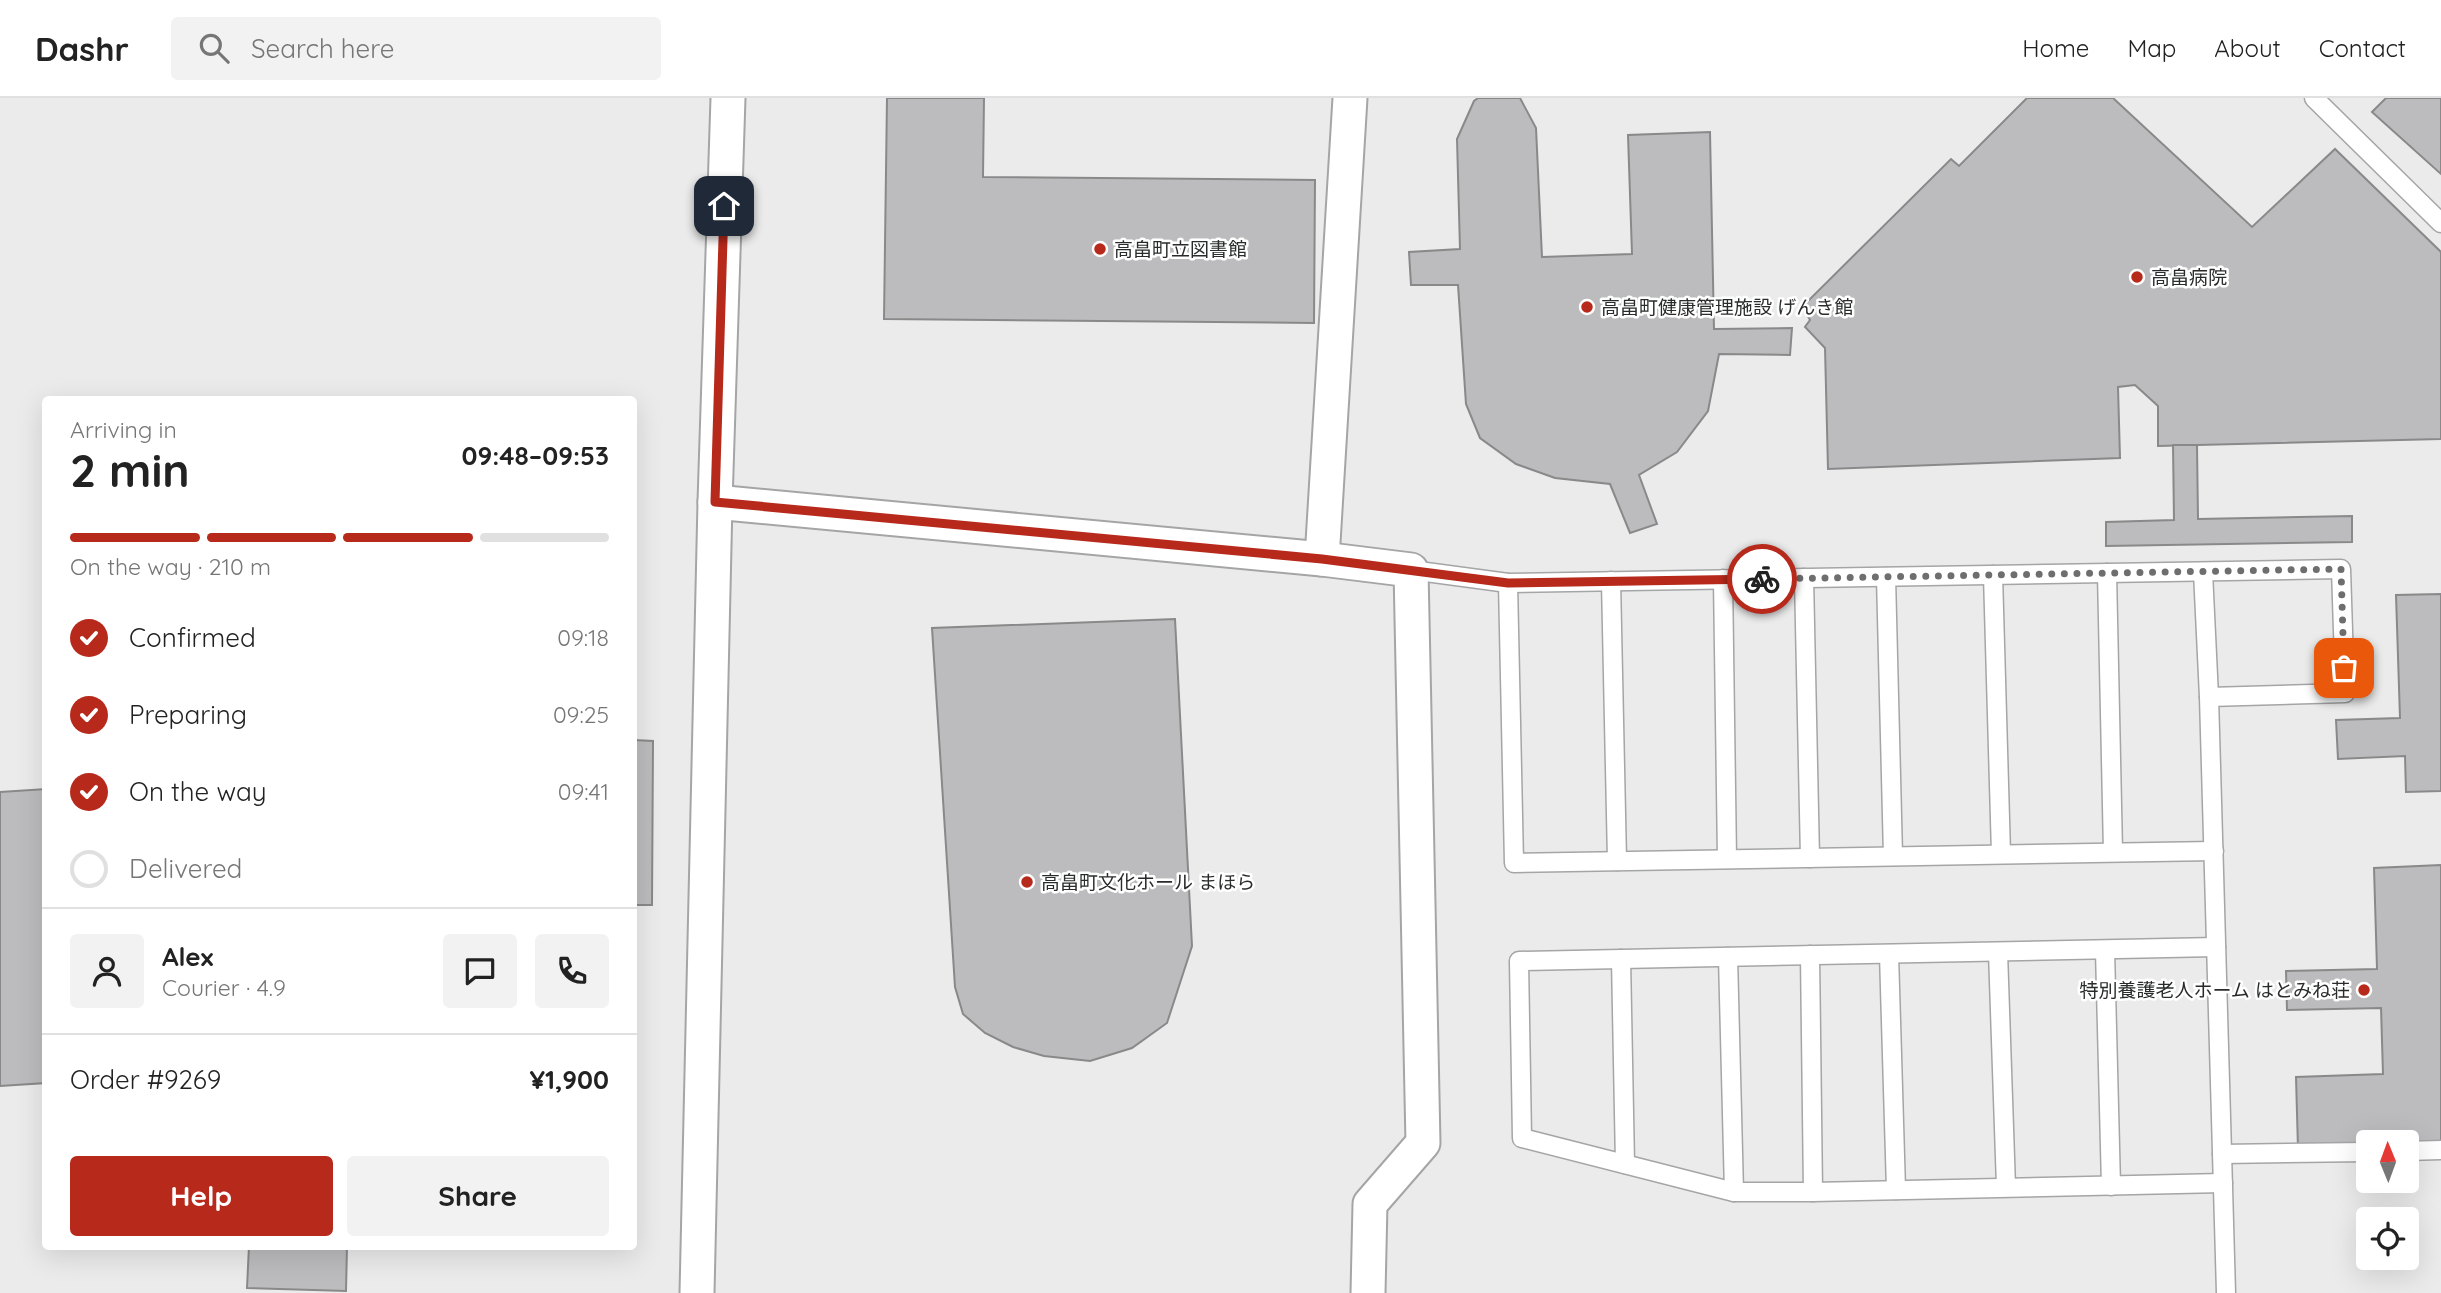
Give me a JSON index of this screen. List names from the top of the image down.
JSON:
{
  "places": [
    "高畠町立図書館",
    "高畠病院",
    "高畠町健康管理施設 げんき館",
    "高畠町文化ホール まほら",
    "特別養護老人ホーム はとみね荘"
  ],
  "north": "top",
  "page": {
    "header": "Dashr",
    "search": "Search here",
    "nav": [
      "Home",
      "Map",
      "About",
      "Contact"
    ],
    "heading": ["2 min", "Arriving in", "09:48–09:53"],
    "panel": [
      "Alex",
      "Courier · 4.9",
      "Order #9269",
      "¥1,900"
    ],
    "bar": "On the way · 210 m",
    "list": [
      ["Confirmed", "09:18"],
      ["Preparing", "09:25"],
      ["On the way", "09:41"],
      "Delivered"
    ],
    "buttons": ["Help", "Share"]
  }
}
